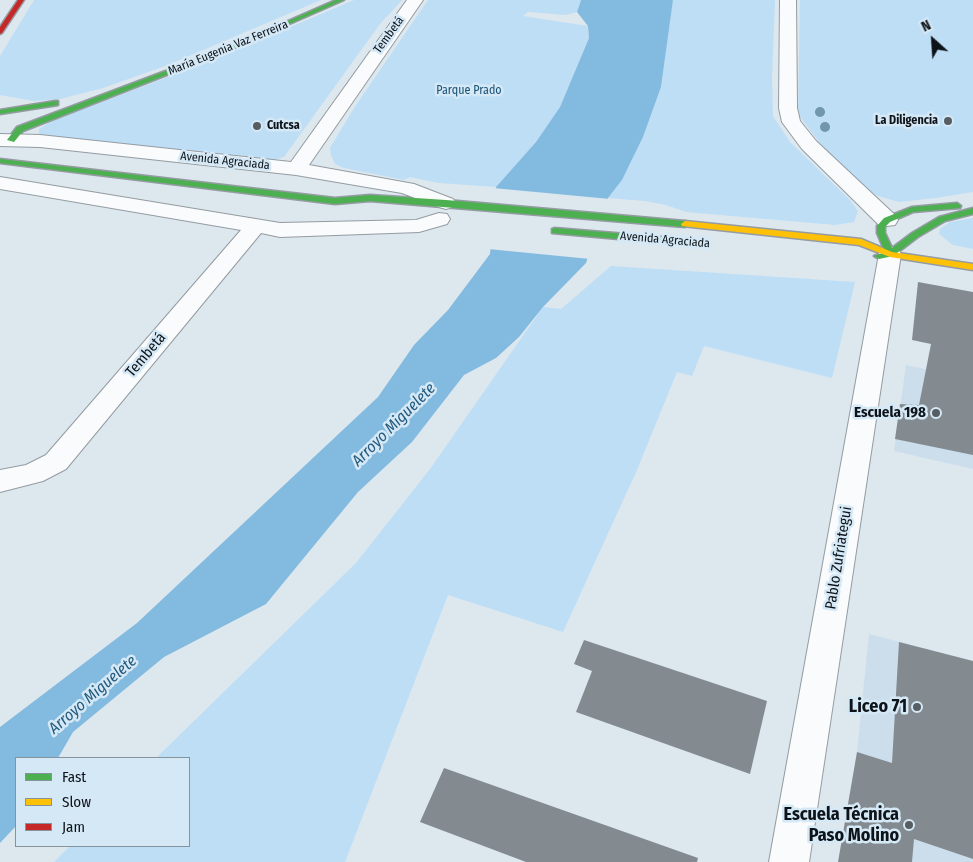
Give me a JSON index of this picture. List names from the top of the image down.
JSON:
{
  "streets": {
    "main road": ["María Eugenia Vaz Ferreira", "Avenida Agraciada"],
    "street": ["Tembetá", "Pablo Zufriategui"]
  },
  "crossings": [
    ["Tembetá", "Avenida Agraciada"],
    ["María Eugenia Vaz Ferreira", "Avenida Agraciada"],
    ["Avenida Agraciada", "Pablo Zufriategui"]
  ],
  "water": ["Arroyo Miguelete"],
  "parks": ["Parque Prado"],
  "places": [
    "La Diligencia",
    "Cutcsa",
    "Escuela 198",
    "Liceo 71",
    "Escuela Técnica Paso Molino"
  ],
  "legend": ["Fast", "Slow", "Jam"],
  "north": "top left"
}
